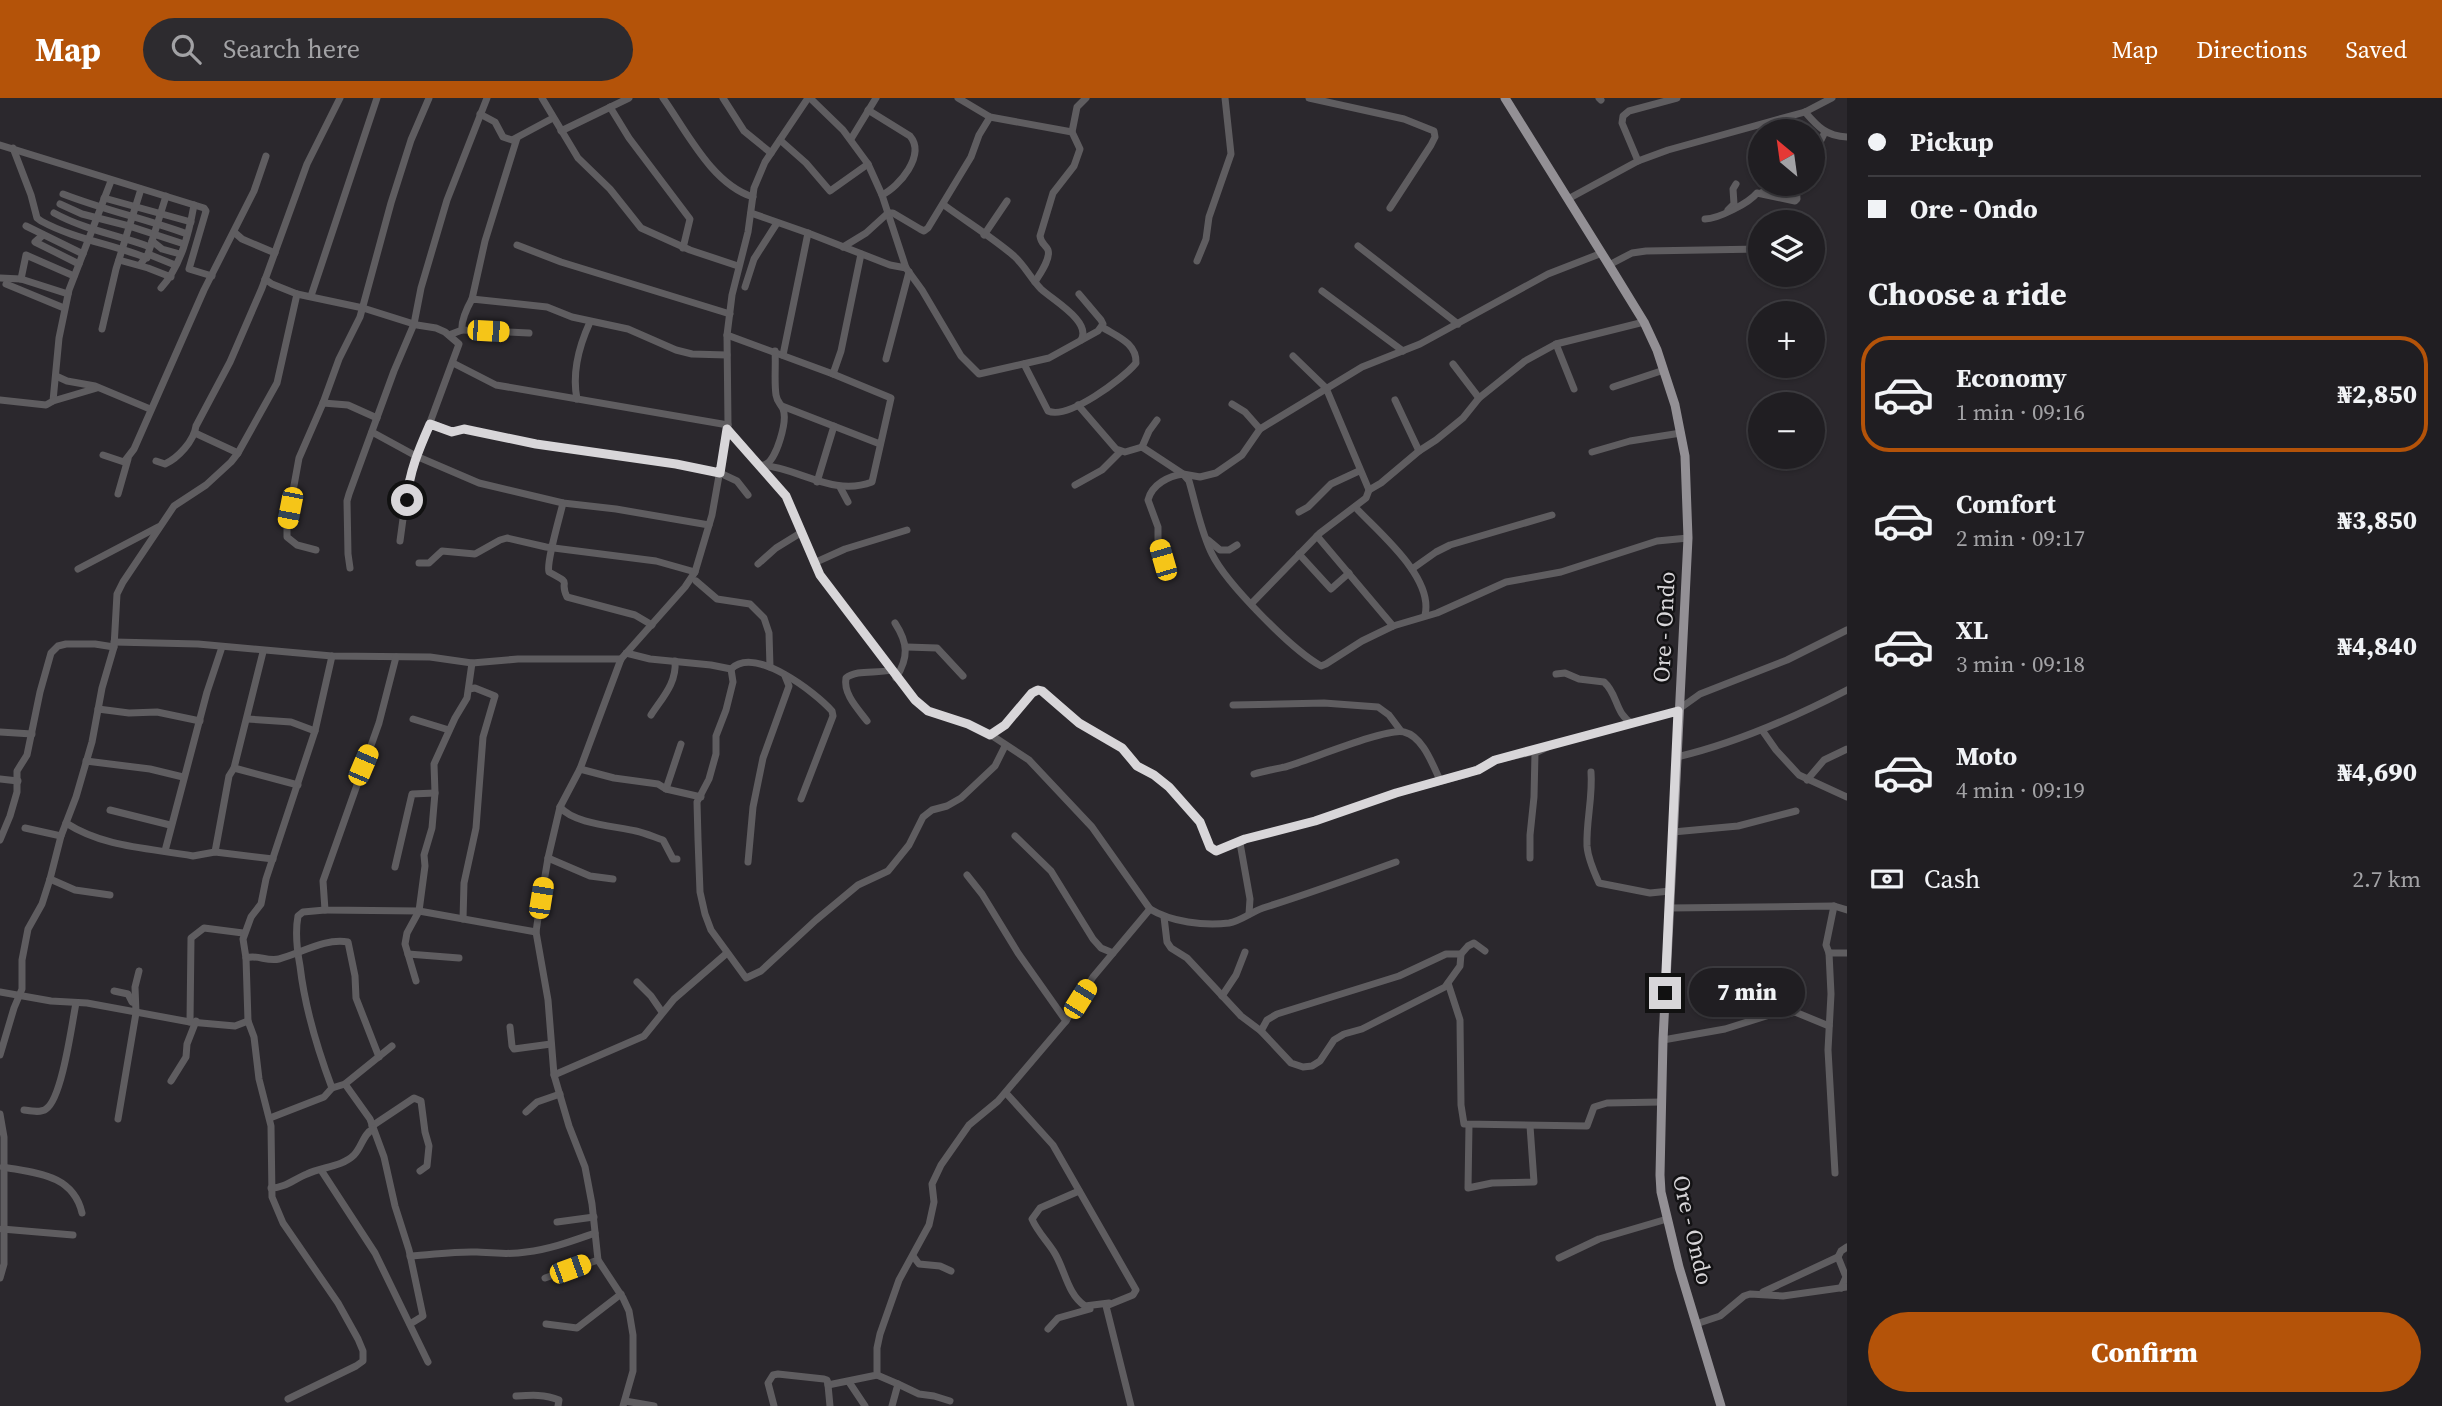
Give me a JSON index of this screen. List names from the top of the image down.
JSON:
{
  "streets": {
    "main road": ["Ore - Ondo"]
  },
  "north": "top left",
  "page": {
    "header": "Map",
    "search": "Search here",
    "nav": ["Map", "Directions", "Saved"],
    "banner": ["Pickup", "Ore - Ondo"],
    "map_buttons": ["+", "−"],
    "heading": "Choose a ride",
    "list": [
      {
        "name": "Economy",
        "note": "1 min · 09:16",
        "value": "₦2,850"
      },
      {
        "name": "Comfort",
        "note": "2 min · 09:17",
        "value": "₦3,850"
      },
      {
        "name": "XL",
        "note": "3 min · 09:18",
        "value": "₦4,840"
      },
      {
        "name": "Moto",
        "note": "4 min · 09:19",
        "value": "₦4,690"
      }
    ],
    "pay": ["Cash", "2.7 km"],
    "bubble": "7 min",
    "buttons": "Confirm"
  }
}
